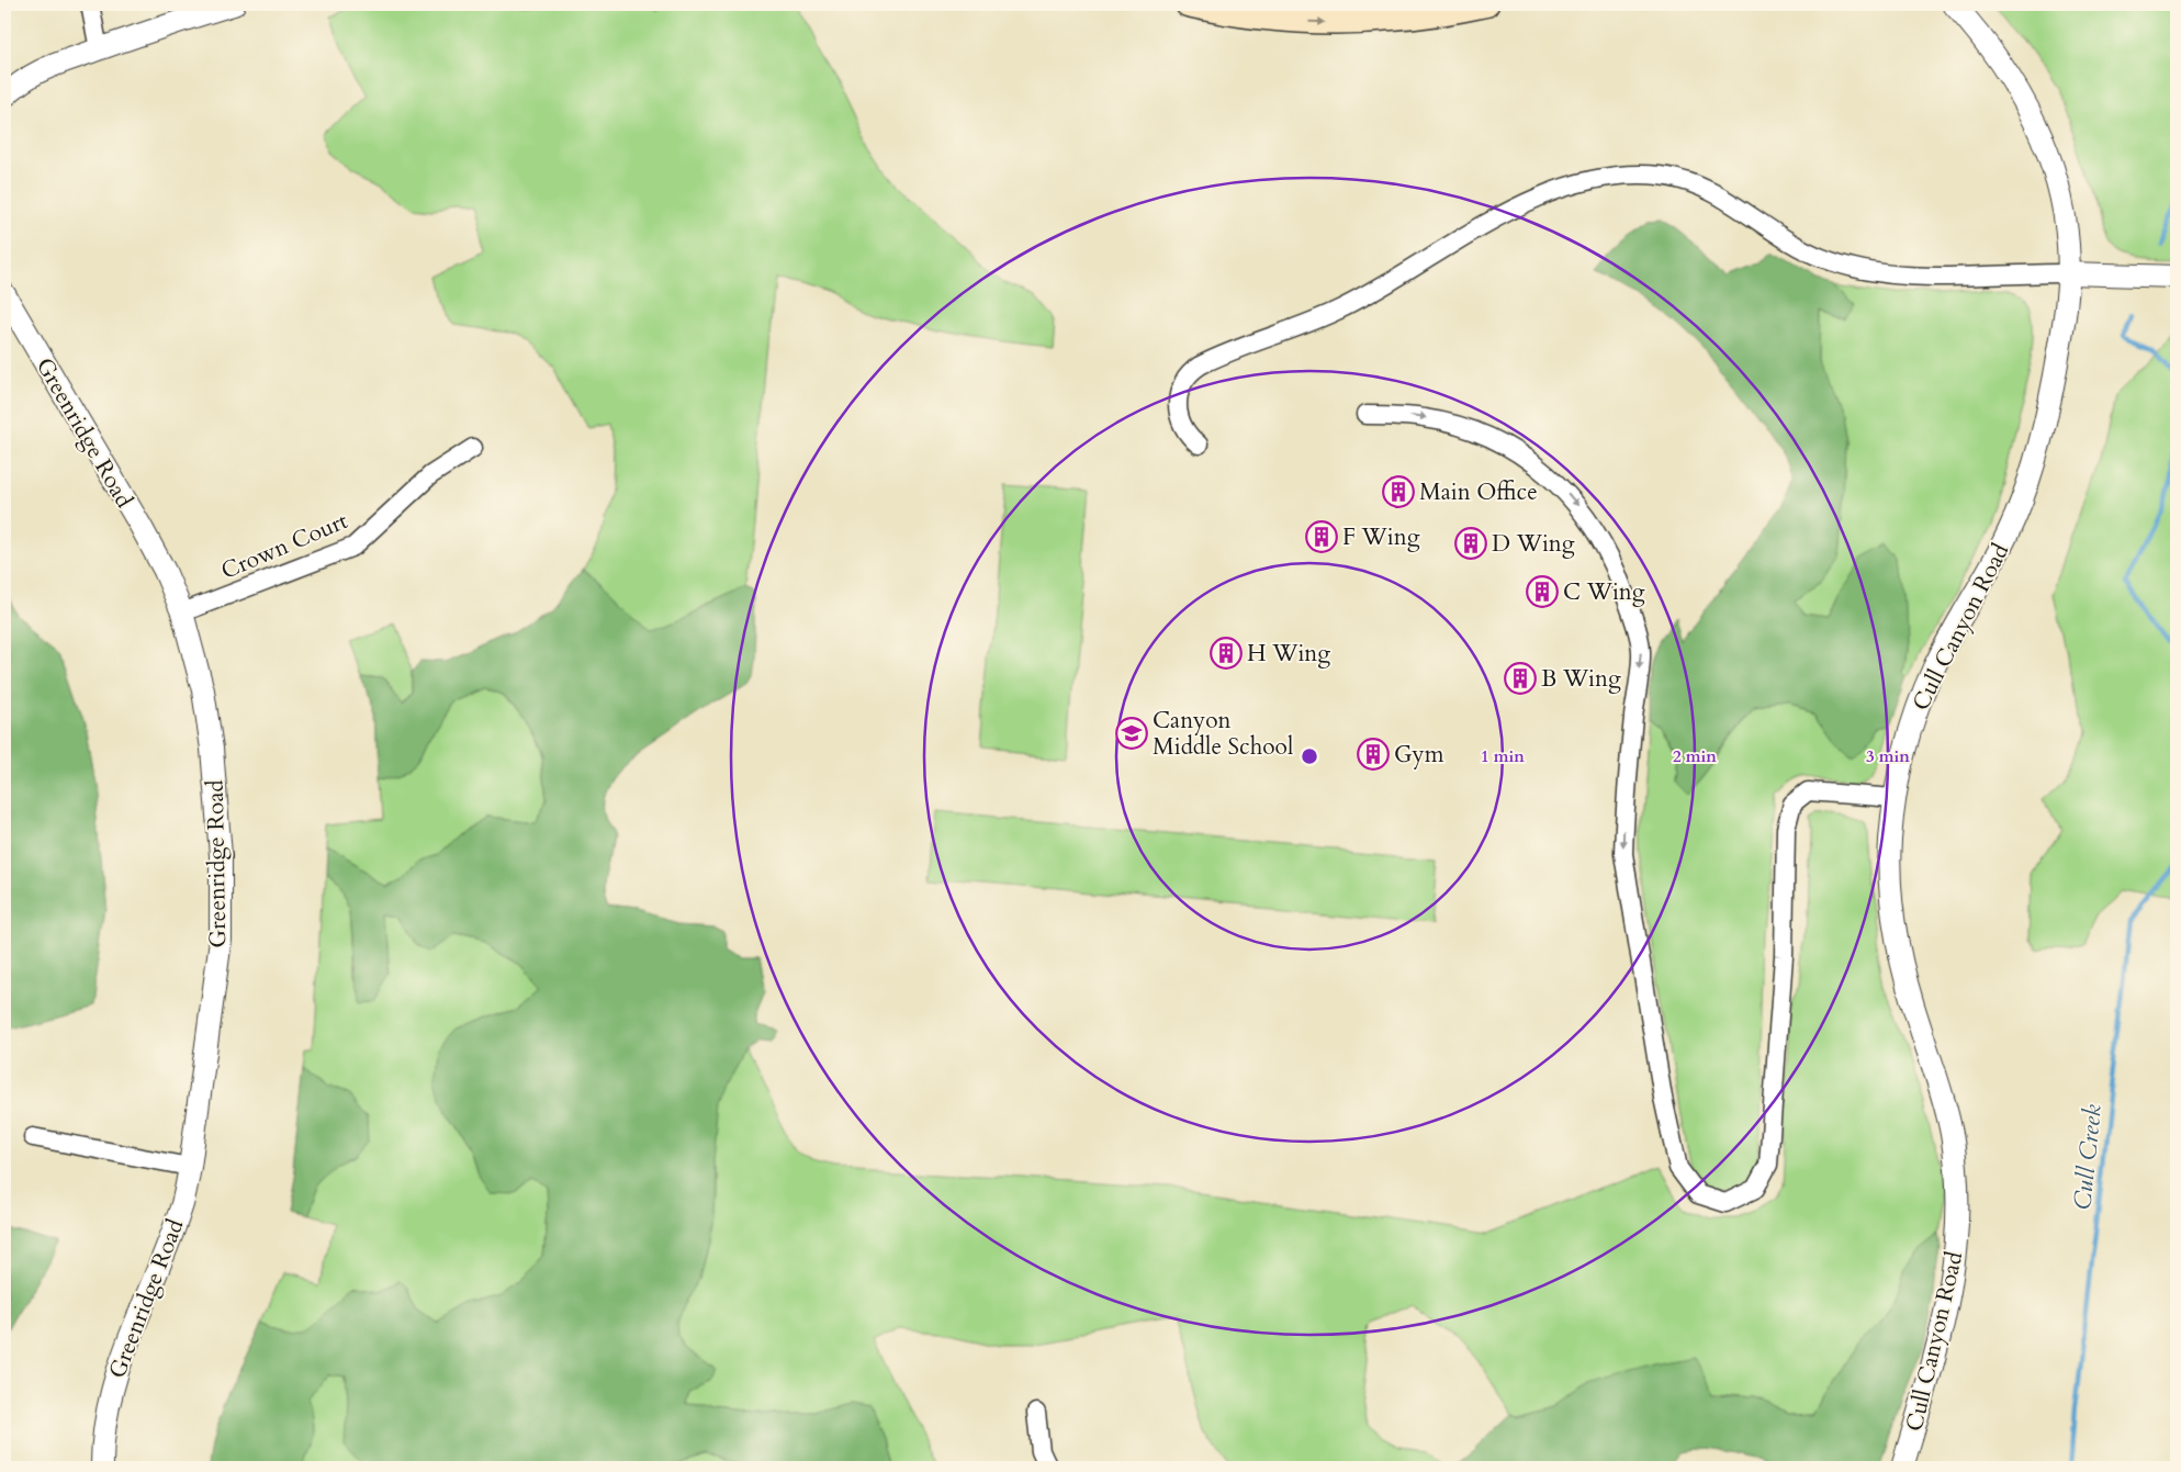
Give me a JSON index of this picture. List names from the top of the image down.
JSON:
{
  "streets": {
    "street": ["Greenridge Road", "Crown Court", "Cull Canyon Road"]
  },
  "crossings": [
    ["Greenridge Road", "Crown Court"]
  ],
  "water": ["Cull Creek"],
  "places": {
    "building": [
      "Main Office",
      "F Wing",
      "D Wing",
      "C Wing",
      "H Wing",
      "B Wing",
      "Gym"
    ],
    "school or university": ["Canyon Middle School"]
  },
  "rings": ["1 min", "2 min", "3 min"]
}
